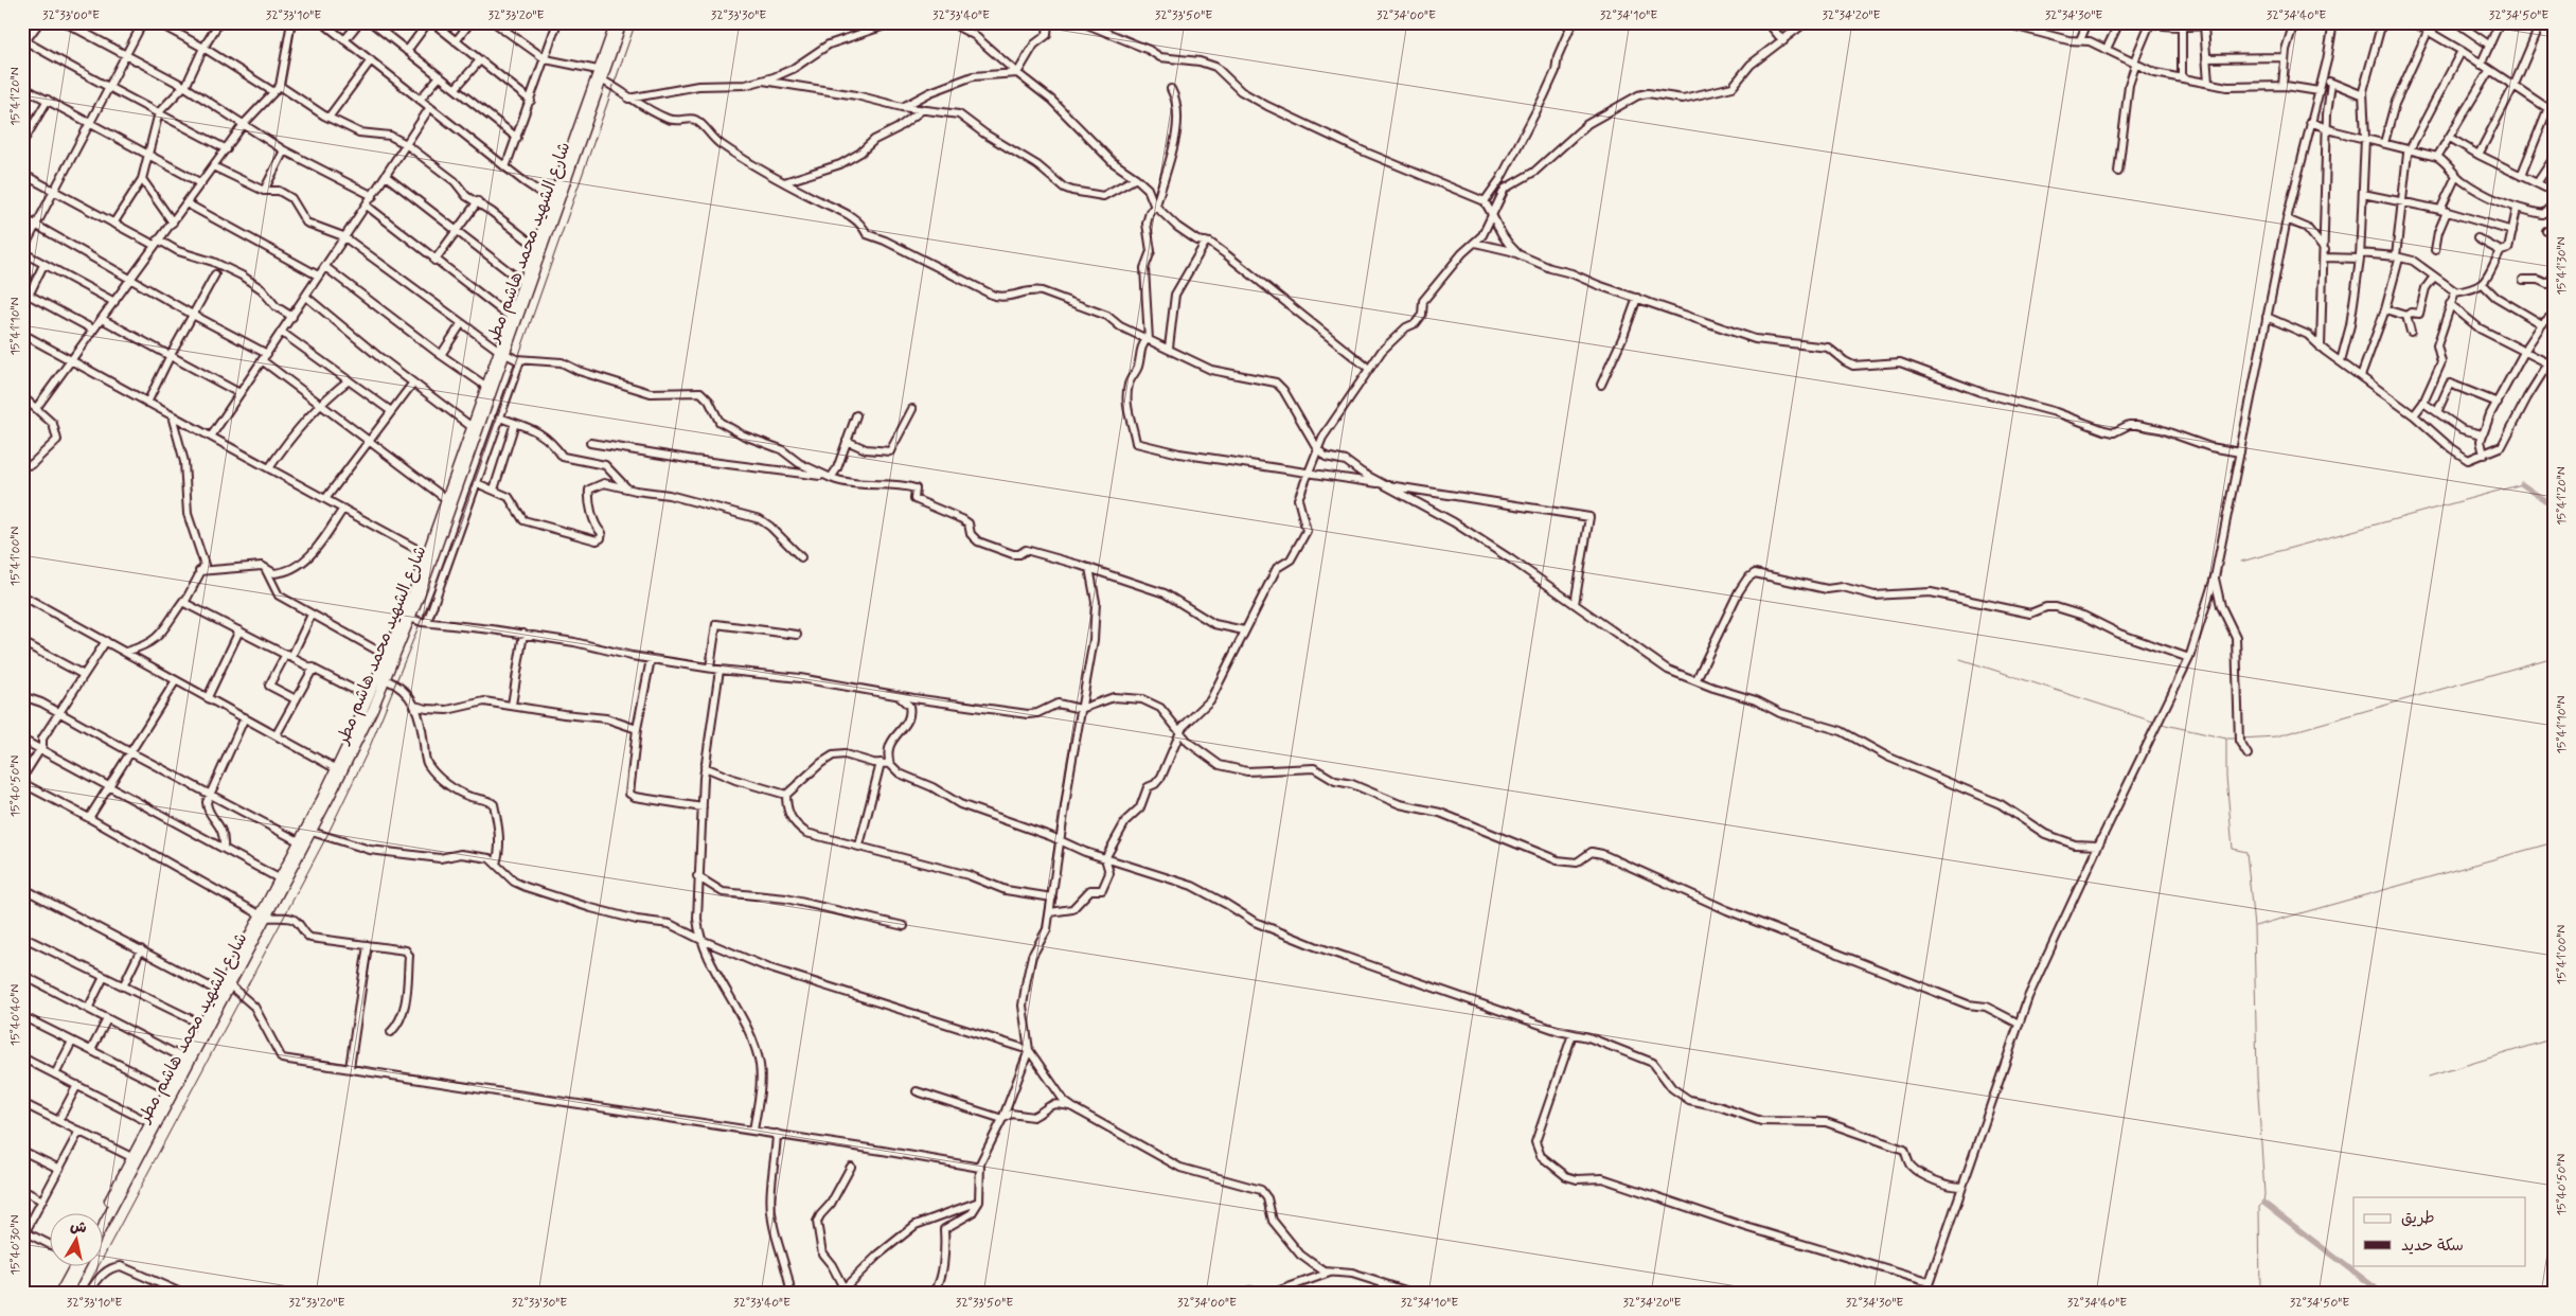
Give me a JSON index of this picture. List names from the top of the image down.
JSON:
{
  "streets": {
    "main road": ["شارع الشهيد محمد هاشم مطر"]
  },
  "legend": ["طريق", "سكة حديد"],
  "north": "top",
  "coordinates": [
    "32°33'00\"E",
    "32°33'10\"E",
    "32°33'20\"E",
    "32°33'30\"E",
    "32°33'40\"E",
    "32°33'50\"E",
    "32°34'00\"E",
    "32°34'10\"E",
    "32°34'20\"E",
    "32°34'30\"E",
    "32°34'40\"E",
    "32°34'50\"E",
    "15°41'20\"N",
    "15°41'30\"N",
    "15°41'10\"N",
    "15°41'00\"N",
    "15°40'50\"N",
    "15°40'40\"N",
    "15°40'30\"N"
  ]
}
